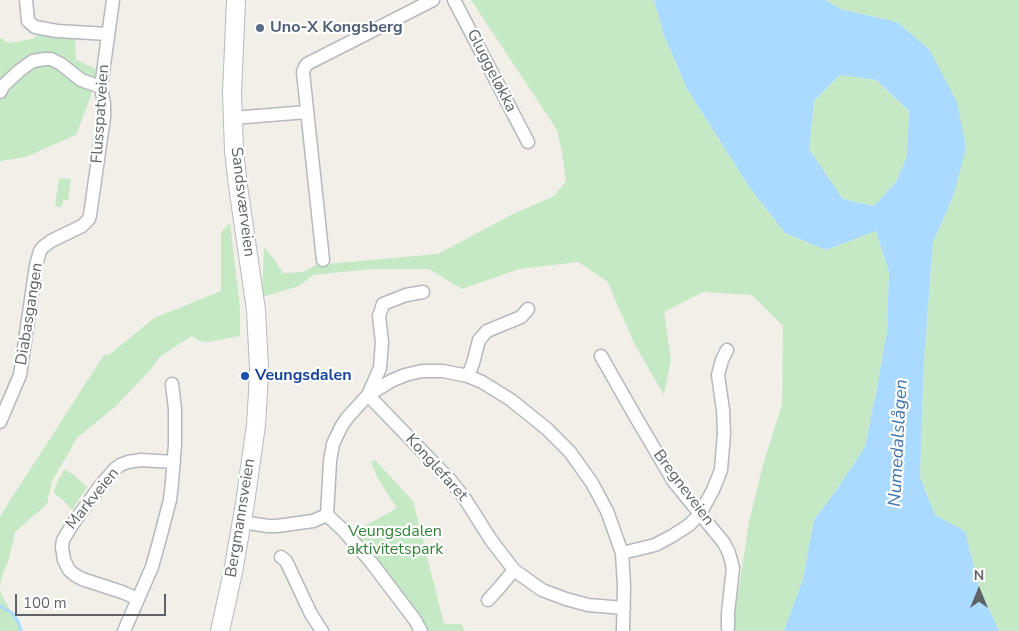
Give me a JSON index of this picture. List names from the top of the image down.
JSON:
{
  "streets": {
    "main road": ["Sandsværveien", "Bergmannsveien"],
    "street": [
      "Gluggeløkka",
      "Flusspatveien",
      "Diabasgangen",
      "Konglefaret",
      "Bregneveien",
      "Markveien"
    ]
  },
  "crossings": [
    ["Flusspatveien", "Diabasgangen"],
    ["Sandsværveien", "Bergmannsveien"]
  ],
  "water": ["Numedalslågen"],
  "parks": ["Veungsdalen aktivitetspark"],
  "places": ["Uno-X Kongsberg", "Veungsdalen"],
  "scale_bar": "100 m",
  "north": "top"
}
